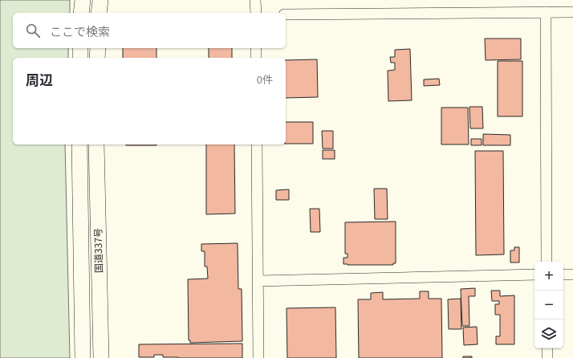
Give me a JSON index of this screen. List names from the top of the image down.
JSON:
{
  "streets": {
    "highway": ["国道337号"]
  },
  "page": {
    "search": "ここで検索",
    "heading": ["周辺", "0件"],
    "map_buttons": ["+", "−"]
  }
}
